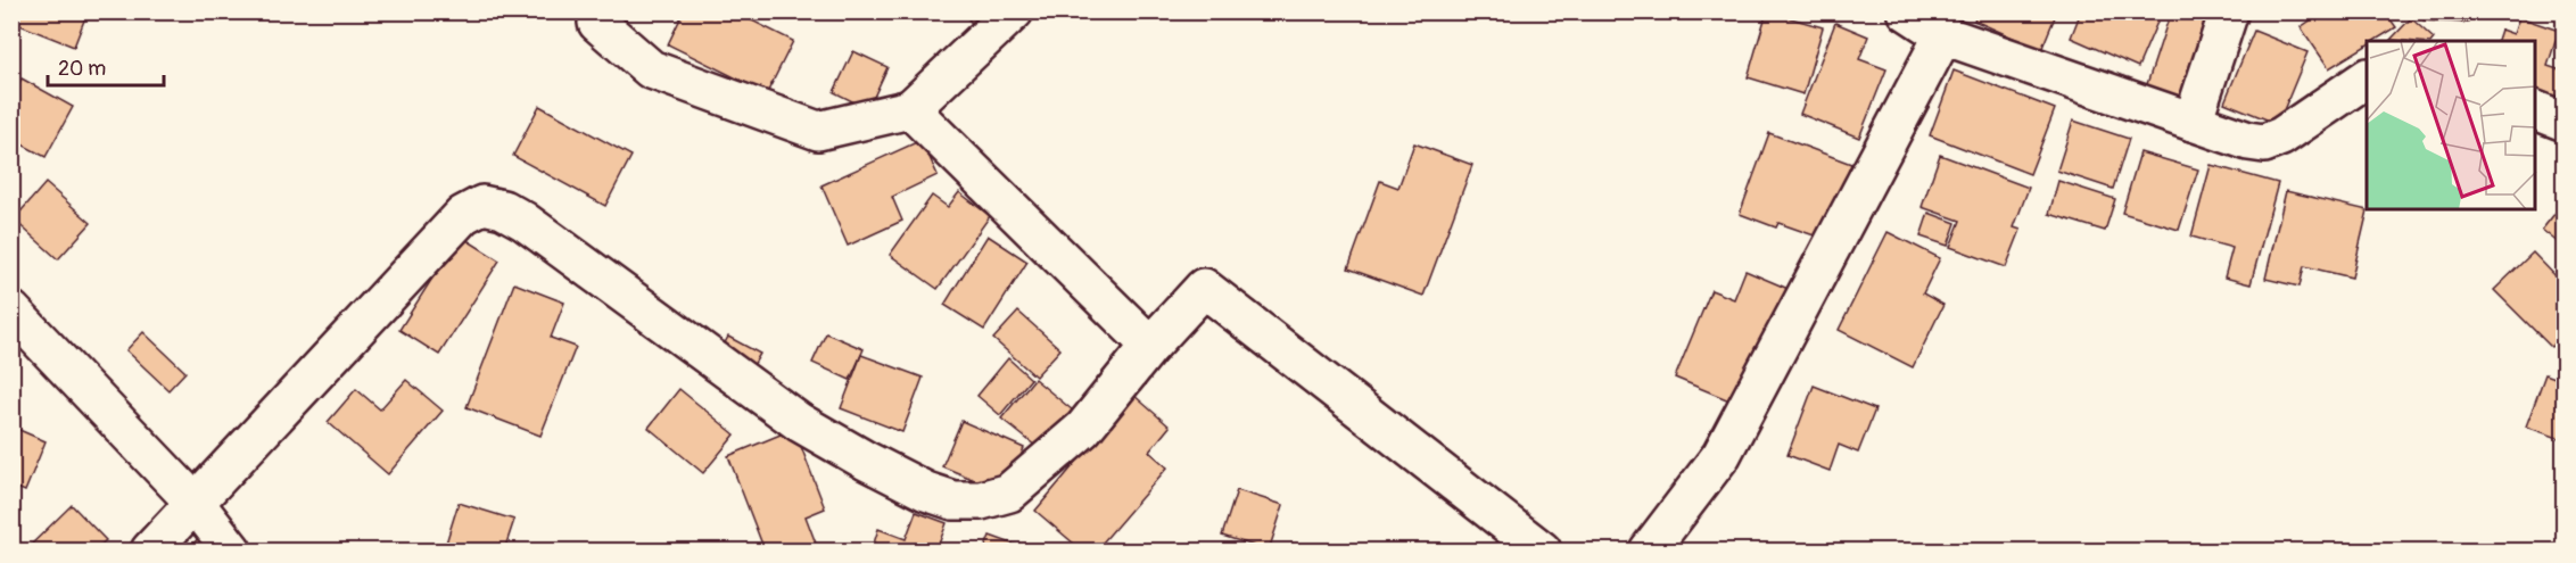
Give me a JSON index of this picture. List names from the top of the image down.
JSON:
{
  "scale_bar": "20 m"
}
